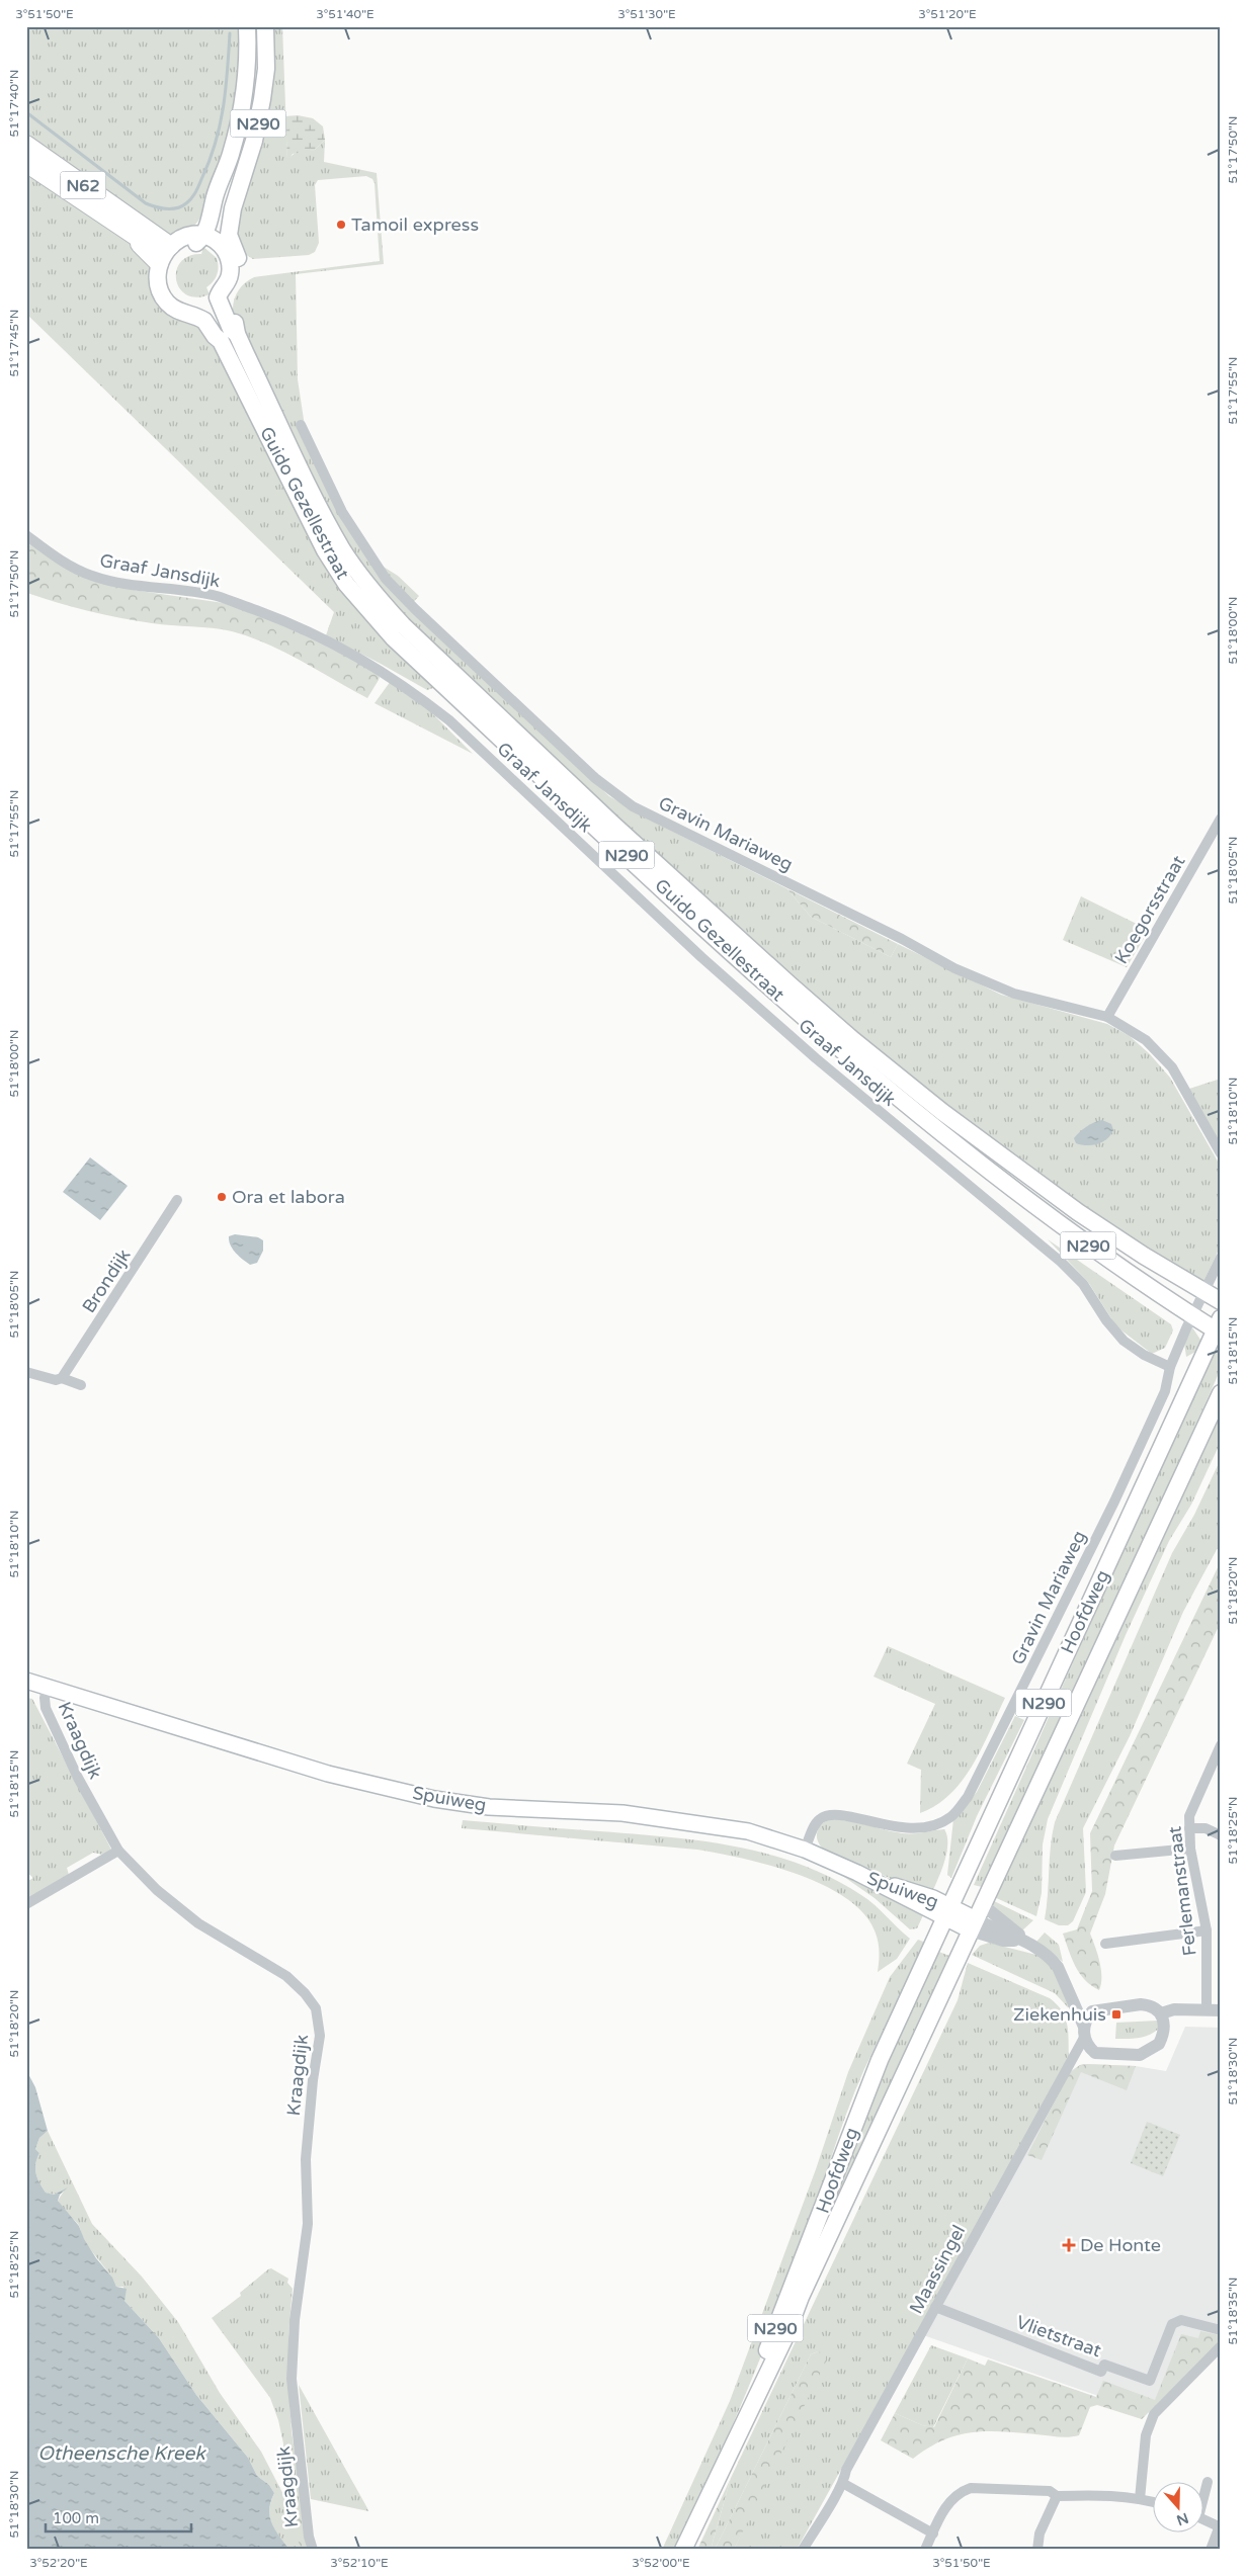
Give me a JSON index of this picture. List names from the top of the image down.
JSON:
{
  "streets": {
    "highway": ["N62"],
    "main road": [
      "N290",
      "Guido Gezellestraat",
      "Hoofdweg",
      "Spuiweg"
    ],
    "street": [
      "Graaf Jansdijk",
      "Gravin Mariaweg",
      "Koegorsstraat",
      "Brondijk",
      "Kraagdijk",
      "Ferlemanstraat",
      "Maassingel",
      "Vlietstraat"
    ]
  },
  "crossings": [
    ["N290", "N62"],
    ["N290", "Guido Gezellestraat"],
    ["N62", "Guido Gezellestraat"],
    ["Guido Gezellestraat", "Gravin Mariaweg"],
    ["Guido Gezellestraat", "Hoofdweg"],
    ["Graaf Jansdijk", "Gravin Mariaweg"],
    ["Gravin Mariaweg", "Koegorsstraat"],
    ["Gravin Mariaweg", "Spuiweg"],
    ["Hoofdweg", "Spuiweg"],
    ["Kraagdijk", "Spuiweg"],
    ["Maassingel", "Vlietstraat"]
  ],
  "water": ["Otheensche Kreek"],
  "places": {
    "other": ["Tamoil express", "Ora et labora"],
    "transit": ["Ziekenhuis"],
    "health": ["De Honte"]
  },
  "scale_bar": "100 m",
  "north": "bottom",
  "coordinates": [
    "3°51'50\"E",
    "3°51'40\"E",
    "3°51'30\"E",
    "3°51'20\"E",
    "51°17'40\"N",
    "51°17'50\"N",
    "51°17'45\"N",
    "51°17'55\"N",
    "51°18'00\"N",
    "51°18'05\"N",
    "51°18'10\"N",
    "51°18'15\"N",
    "51°18'20\"N",
    "51°18'25\"N",
    "51°18'30\"N",
    "51°18'35\"N",
    "3°52'20\"E",
    "3°52'10\"E",
    "3°52'00\"E"
  ]
}
